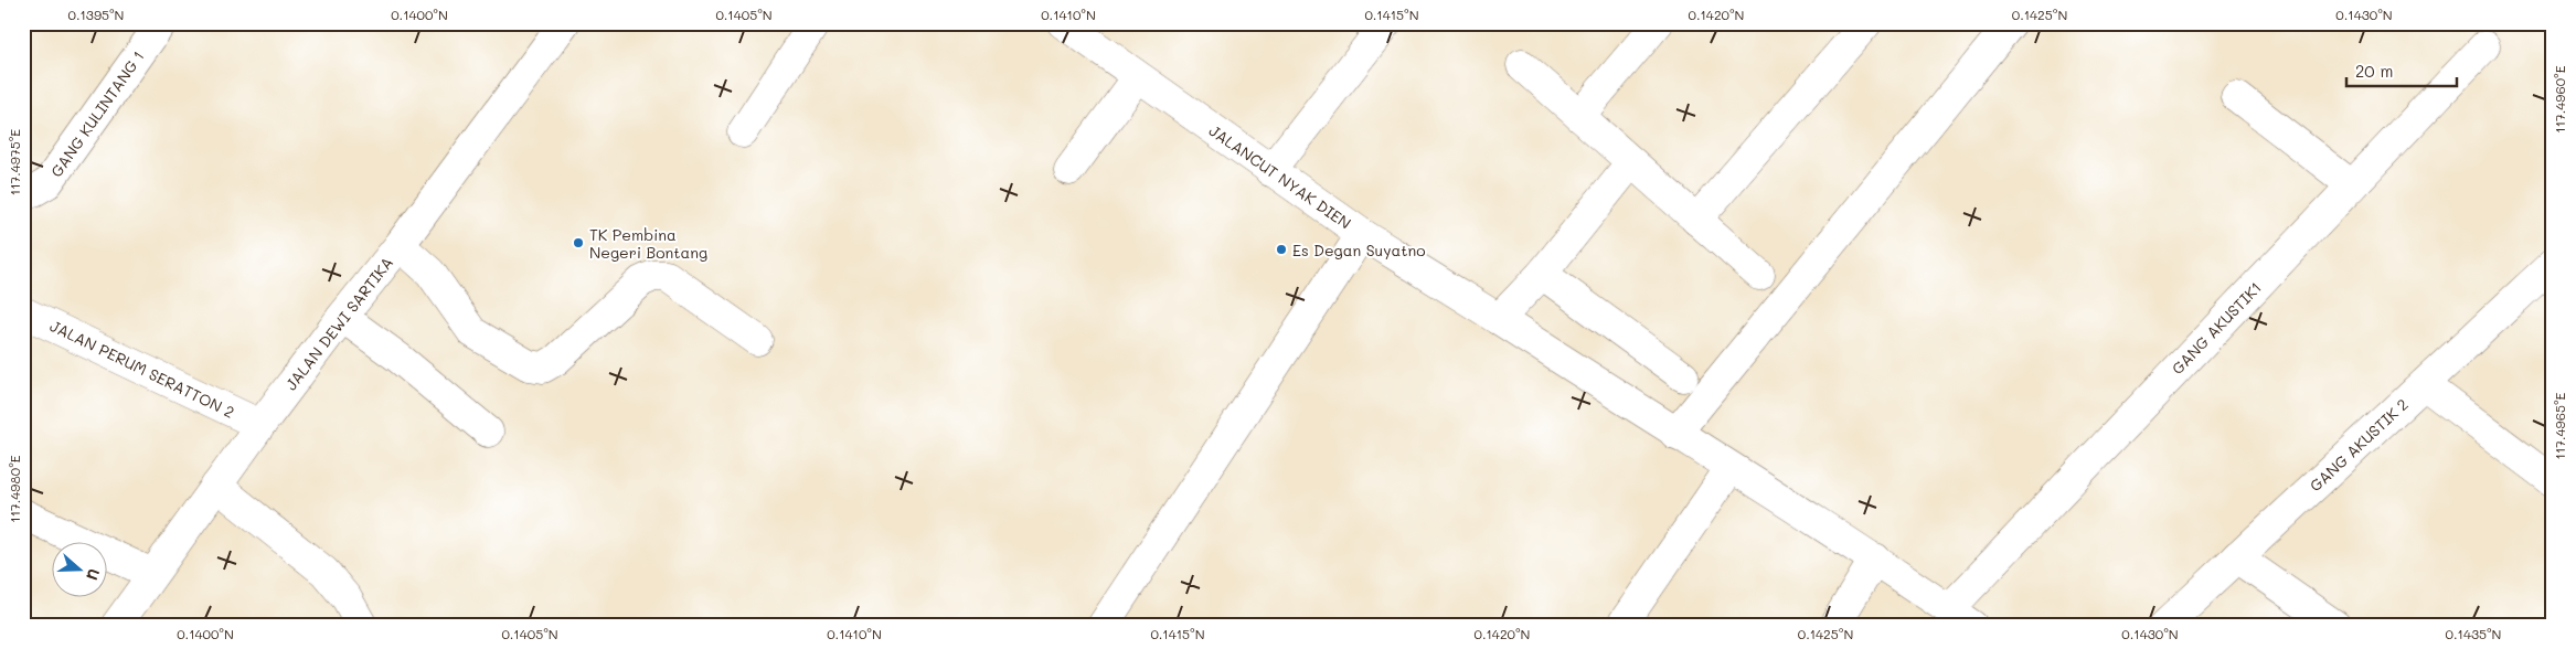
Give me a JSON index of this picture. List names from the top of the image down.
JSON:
{
  "streets": {
    "street": [
      "GANG KULINTANG 1",
      "JALANCUT NYAK DIEN",
      "JALAN DEWI SARTIKA",
      "GANG AKUSTIK1",
      "JALAN PERUM SERATTON 2",
      "GANG AKUSTIK 2"
    ]
  },
  "crossings": [
    ["JALANCUT NYAK DIEN", "GANG AKUSTIK1"],
    ["JALAN DEWI SARTIKA", "JALAN PERUM SERATTON 2"]
  ],
  "places": ["TK Pembina Negeri Bontang", "Es Degan Suyatno"],
  "scale_bar": "20 m",
  "north": "right",
  "coordinates": [
    "0.1395°N",
    "0.1400°N",
    "0.1405°N",
    "0.1410°N",
    "0.1415°N",
    "0.1420°N",
    "0.1425°N",
    "0.1430°N",
    "117.4960°E",
    "117.4975°E",
    "117.4965°E",
    "117.4980°E",
    "0.1435°N"
  ]
}
